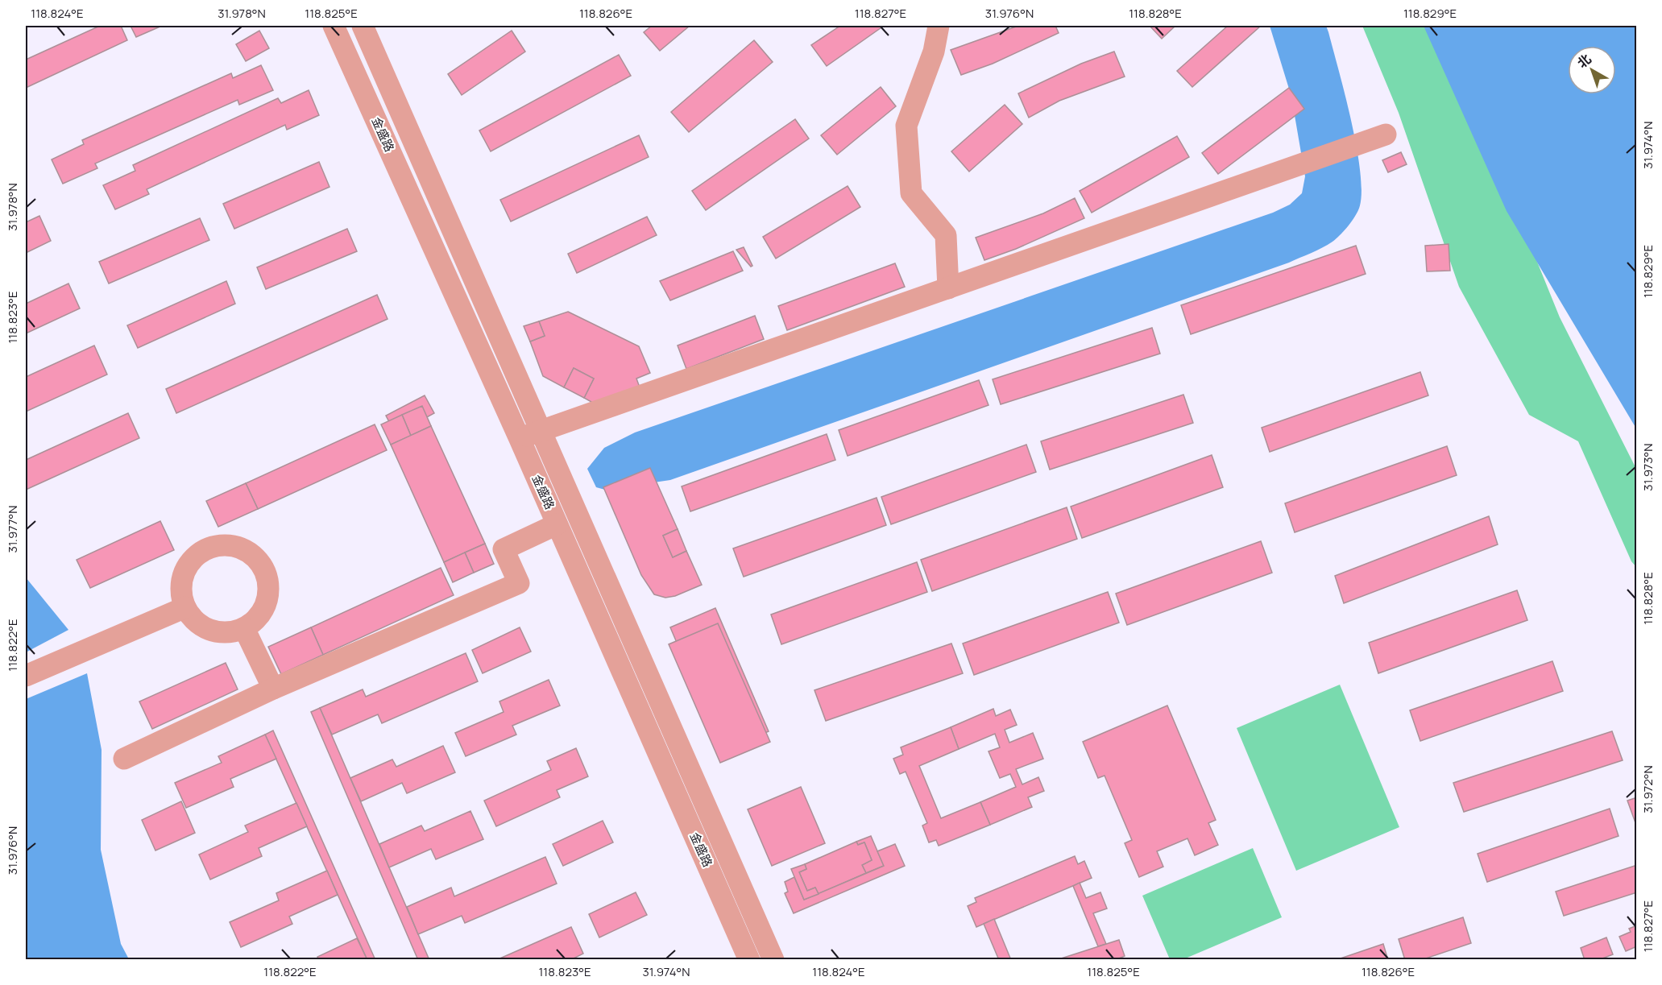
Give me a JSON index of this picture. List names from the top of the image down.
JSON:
{
  "streets": {
    "street": ["金盛路"]
  },
  "north": "top left",
  "coordinates": [
    "118.824°E",
    "31.978°N",
    "118.825°E",
    "118.826°E",
    "118.827°E",
    "31.976°N",
    "118.828°E",
    "118.829°E",
    "31.974°N",
    "118.823°E",
    "31.973°N",
    "31.977°N",
    "118.822°E",
    "31.972°N"
  ]
}
